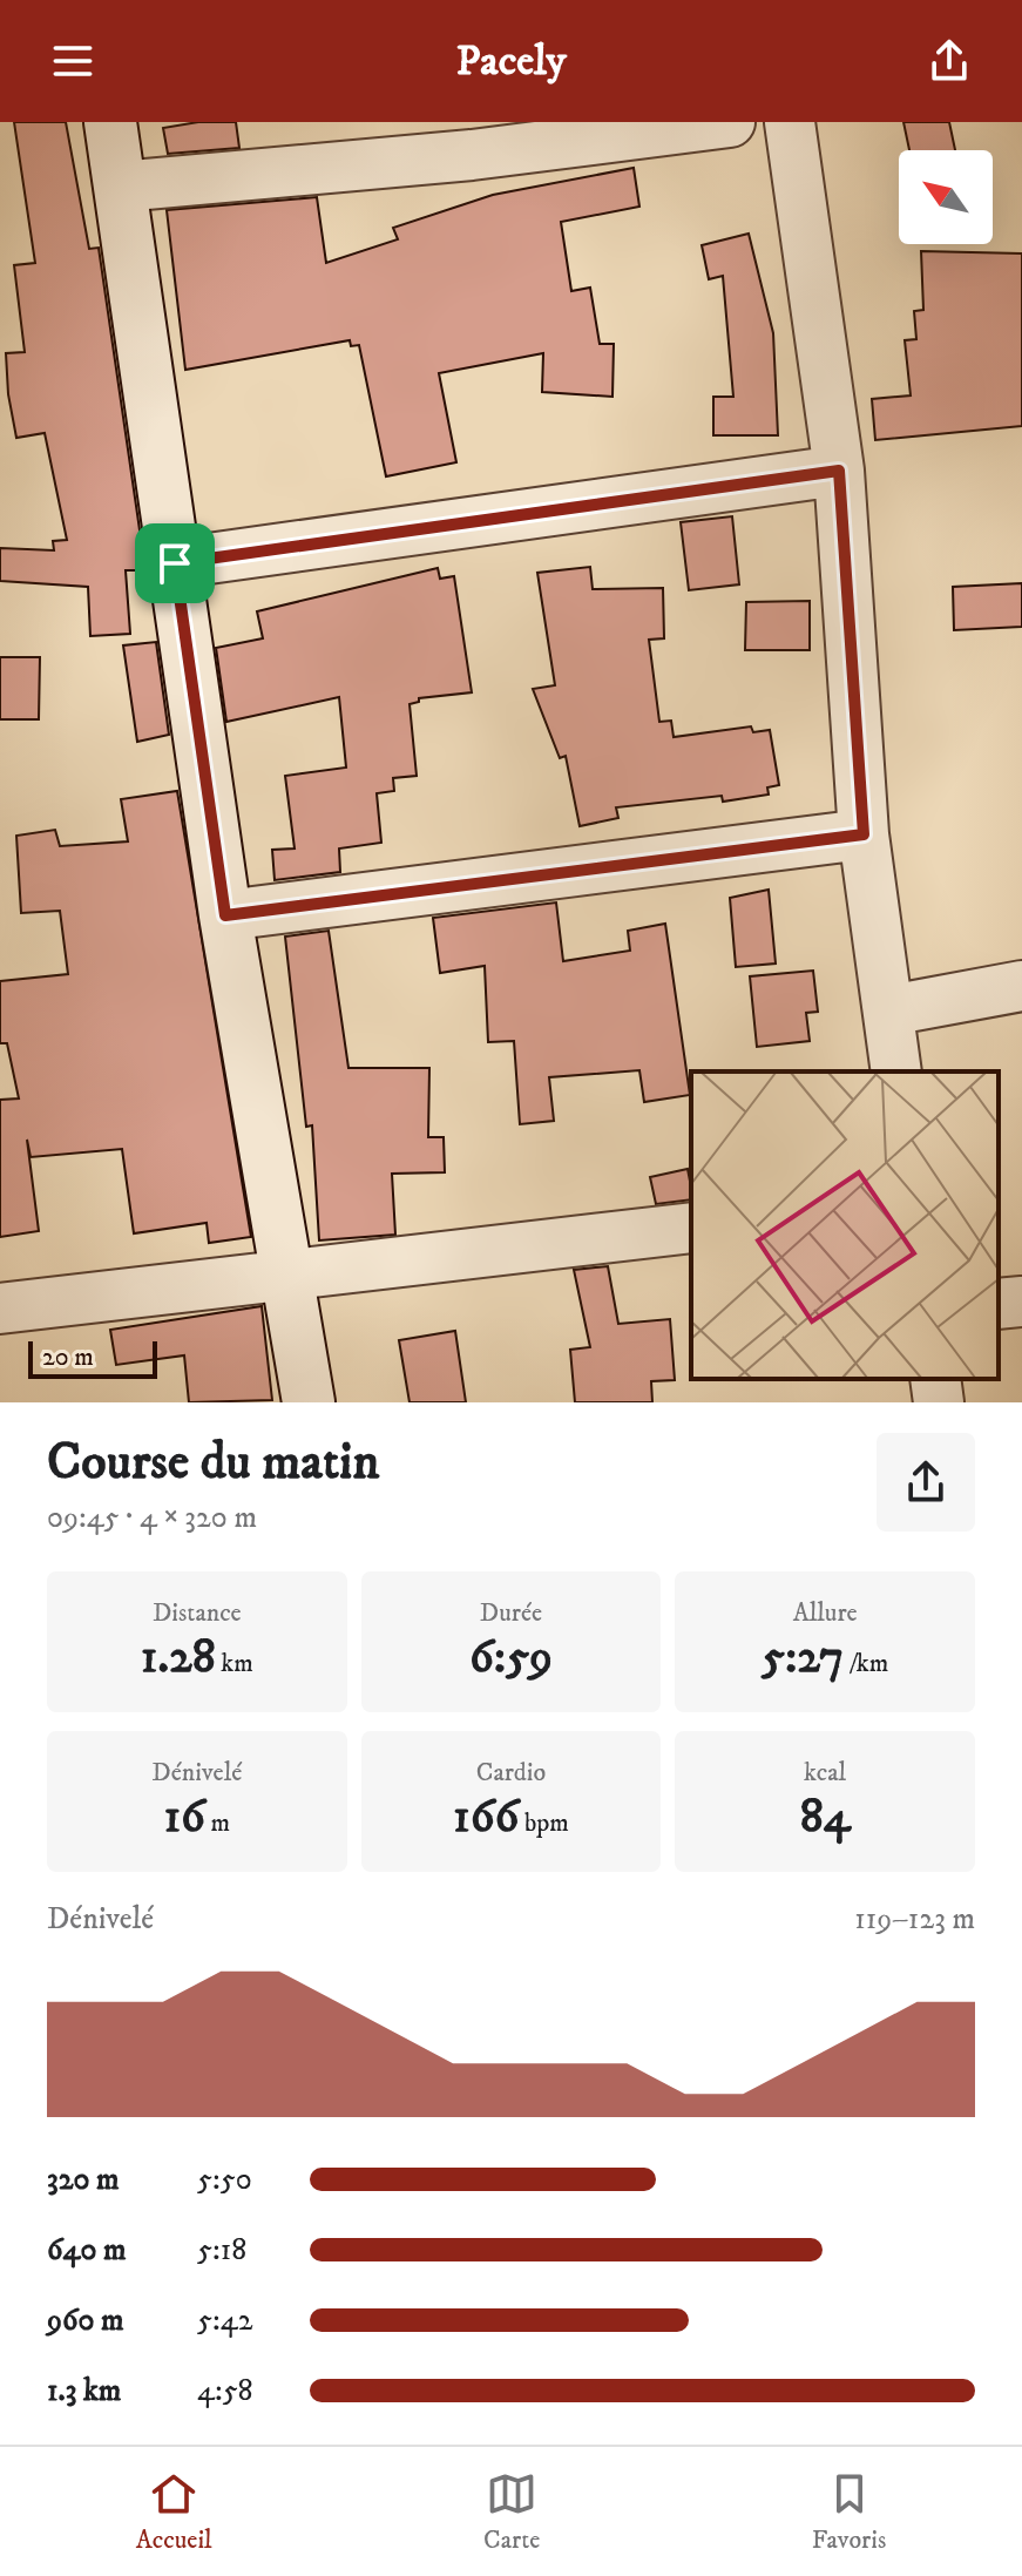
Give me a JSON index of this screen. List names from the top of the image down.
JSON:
{
  "scale_bar": "20 m",
  "north": "top left",
  "page": {
    "header": "Pacely",
    "scale": "20 m",
    "heading": ["Course du matin", "09:45 · 4 × 320 m"],
    "stats": [
      ["Distance", "1.28 km"],
      ["Durée", "6:59"],
      ["Allure", "5:27 /km"],
      ["Dénivelé", "16 m"],
      ["Cardio", "166 bpm"],
      ["kcal", "84"]
    ],
    "chart": ["Dénivelé", "119–123 m"],
    "list": [
      {
        "name": "320 m",
        "note": "5:50"
      },
      {
        "name": "640 m",
        "note": "5:18"
      },
      {
        "name": "960 m",
        "note": "5:42"
      },
      {
        "name": "1.3 km",
        "note": "4:58"
      }
    ],
    "tabs": ["Accueil", "Carte", "Favoris"]
  }
}
